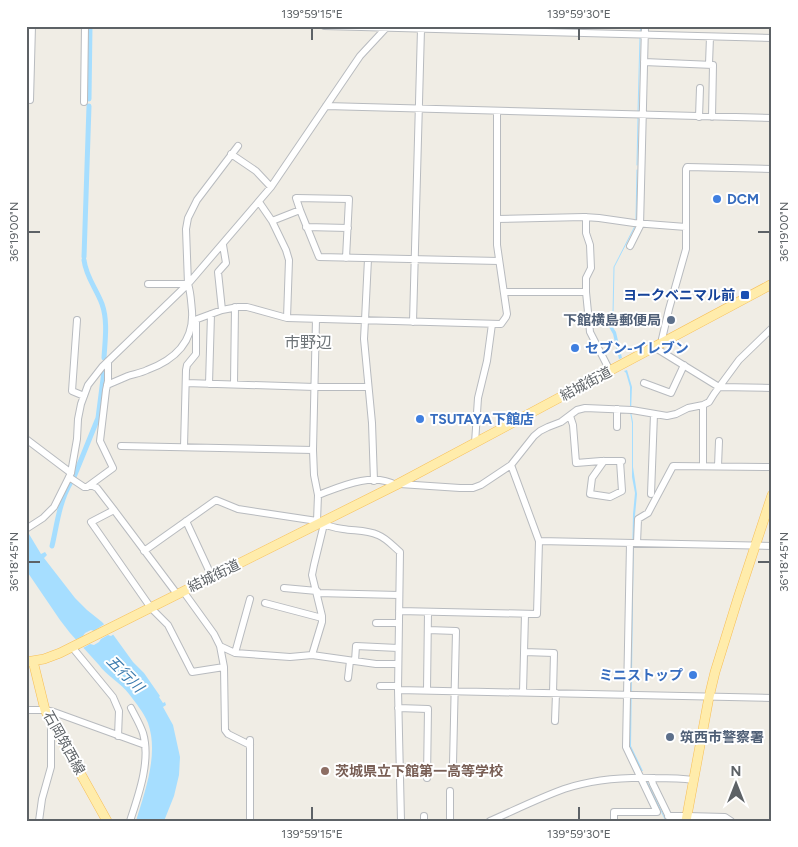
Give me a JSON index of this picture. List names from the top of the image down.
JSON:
{
  "streets": {
    "main road": ["結城街道", "石岡筑西線"]
  },
  "crossings": [
    ["結城街道", "石岡筑西線"]
  ],
  "districts": ["市野辺"],
  "water": ["五行川"],
  "places": {
    "other": [
      "DCM",
      "下館横島郵便局",
      "セブン-イレブン",
      "TSUTAYA下館店",
      "ミニストップ",
      "筑西市警察署",
      "茨城県立下館第一高等学校"
    ],
    "transit": ["ヨークベニマル前"]
  },
  "north": "top",
  "coordinates": [
    "139°59'15\"E",
    "139°59'30\"E",
    "36°19'00\"N",
    "36°18'45\"N"
  ]
}
